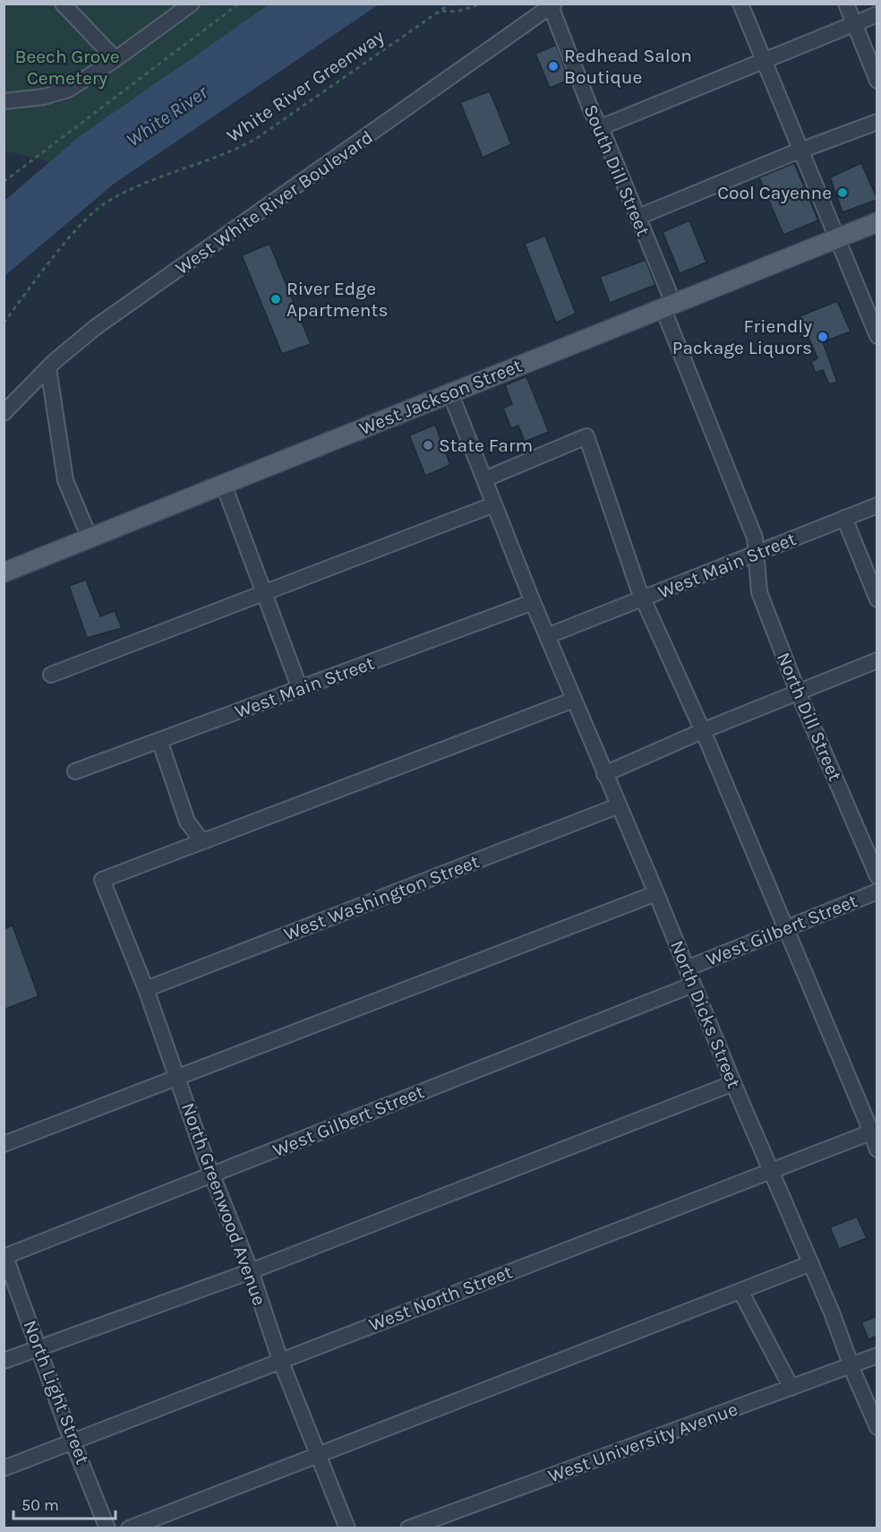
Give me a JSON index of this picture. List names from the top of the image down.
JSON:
{
  "streets": {
    "main road": ["West Jackson Street"],
    "street": [
      "South Dill Street",
      "West White River Boulevard",
      "West Main Street",
      "North Dill Street",
      "West Washington Street",
      "West Gilbert Street",
      "North Dicks Street",
      "North Greenwood Avenue",
      "West North Street",
      "North Light Street",
      "West University Avenue"
    ],
    "path": ["White River Greenway"]
  },
  "crossings": [
    ["South Dill Street", "West White River Boulevard"],
    ["South Dill Street", "West Jackson Street"],
    ["South Dill Street", "West Main Street"],
    ["South Dill Street", "North Dill Street"],
    ["West Jackson Street", "North Dicks Street"],
    ["West Main Street", "North Dill Street"],
    ["West Main Street", "North Dicks Street"],
    ["West Washington Street", "North Dicks Street"],
    ["West Washington Street", "North Greenwood Avenue"],
    ["West Gilbert Street", "North Dicks Street"],
    ["West Gilbert Street", "North Greenwood Avenue"],
    ["West Gilbert Street", "North Light Street"],
    ["North Dicks Street", "West North Street"],
    ["North Dicks Street", "West University Avenue"],
    ["North Greenwood Avenue", "West North Street"],
    ["West North Street", "North Light Street"]
  ],
  "water": ["White River"],
  "parks": ["Beech Grove Cemetery"],
  "places": [
    "Redhead Salon Boutique",
    "Cool Cayenne",
    "River Edge Apartments",
    "Friendly Package Liquors",
    "State Farm"
  ],
  "scale_bar": "50 m"
}
